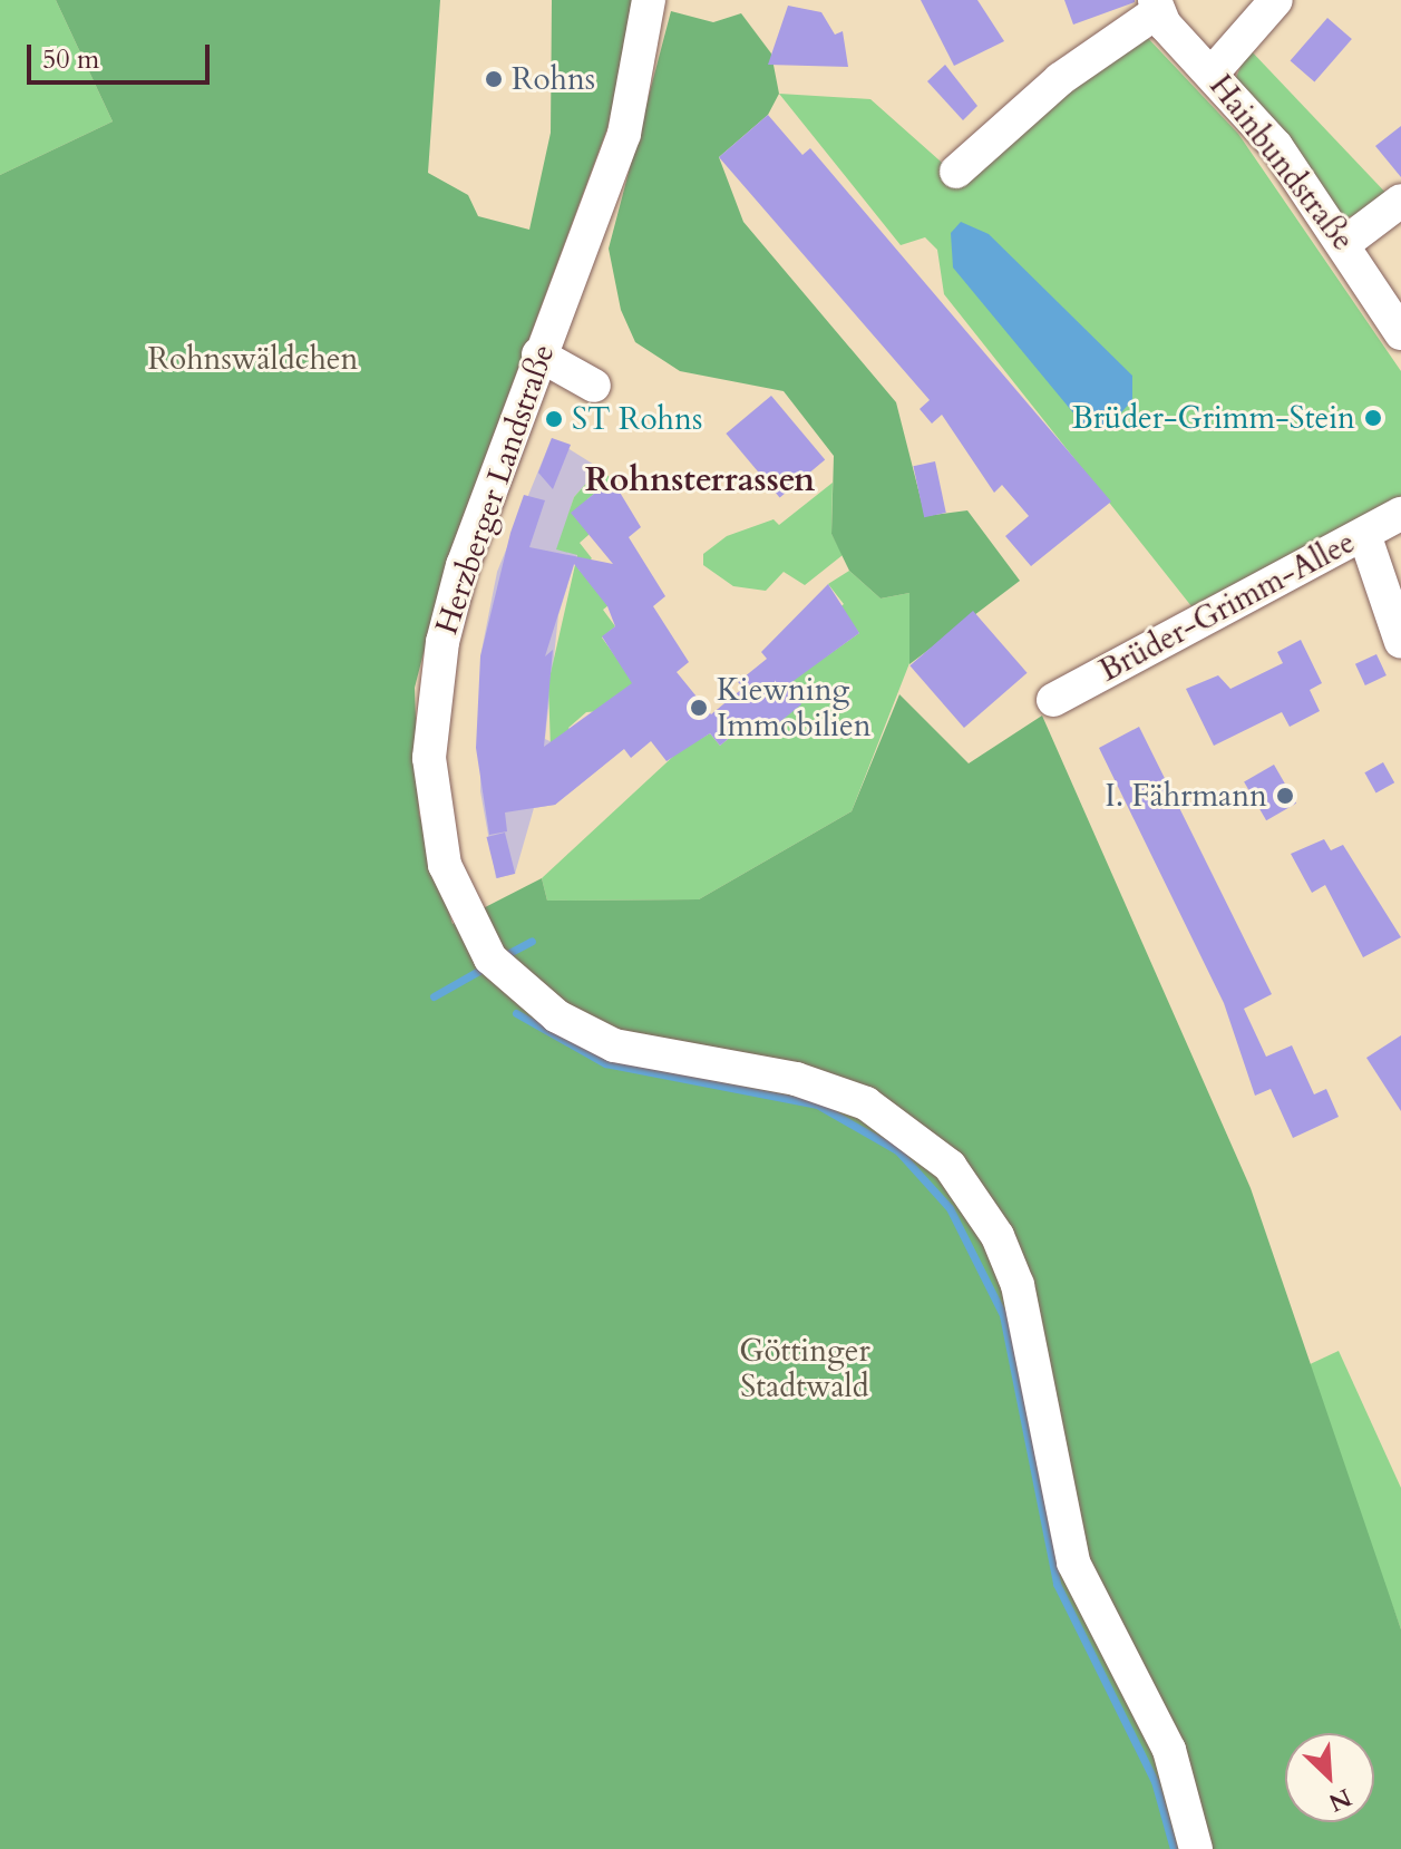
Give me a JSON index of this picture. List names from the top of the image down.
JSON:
{
  "streets": {
    "street": ["Hainbundstraße", "Herzberger Landstraße", "Brüder-Grimm-Allee"]
  },
  "districts": ["Rohnsterrassen"],
  "parks": ["Rohnswäldchen", "Göttinger Stadtwald"],
  "places": [
    "Rohns",
    "Brüder-Grimm-Stein",
    "ST Rohns",
    "Kiewning Immobilien",
    "I. Fährmann"
  ],
  "scale_bar": "50 m",
  "north": "bottom right"
}
